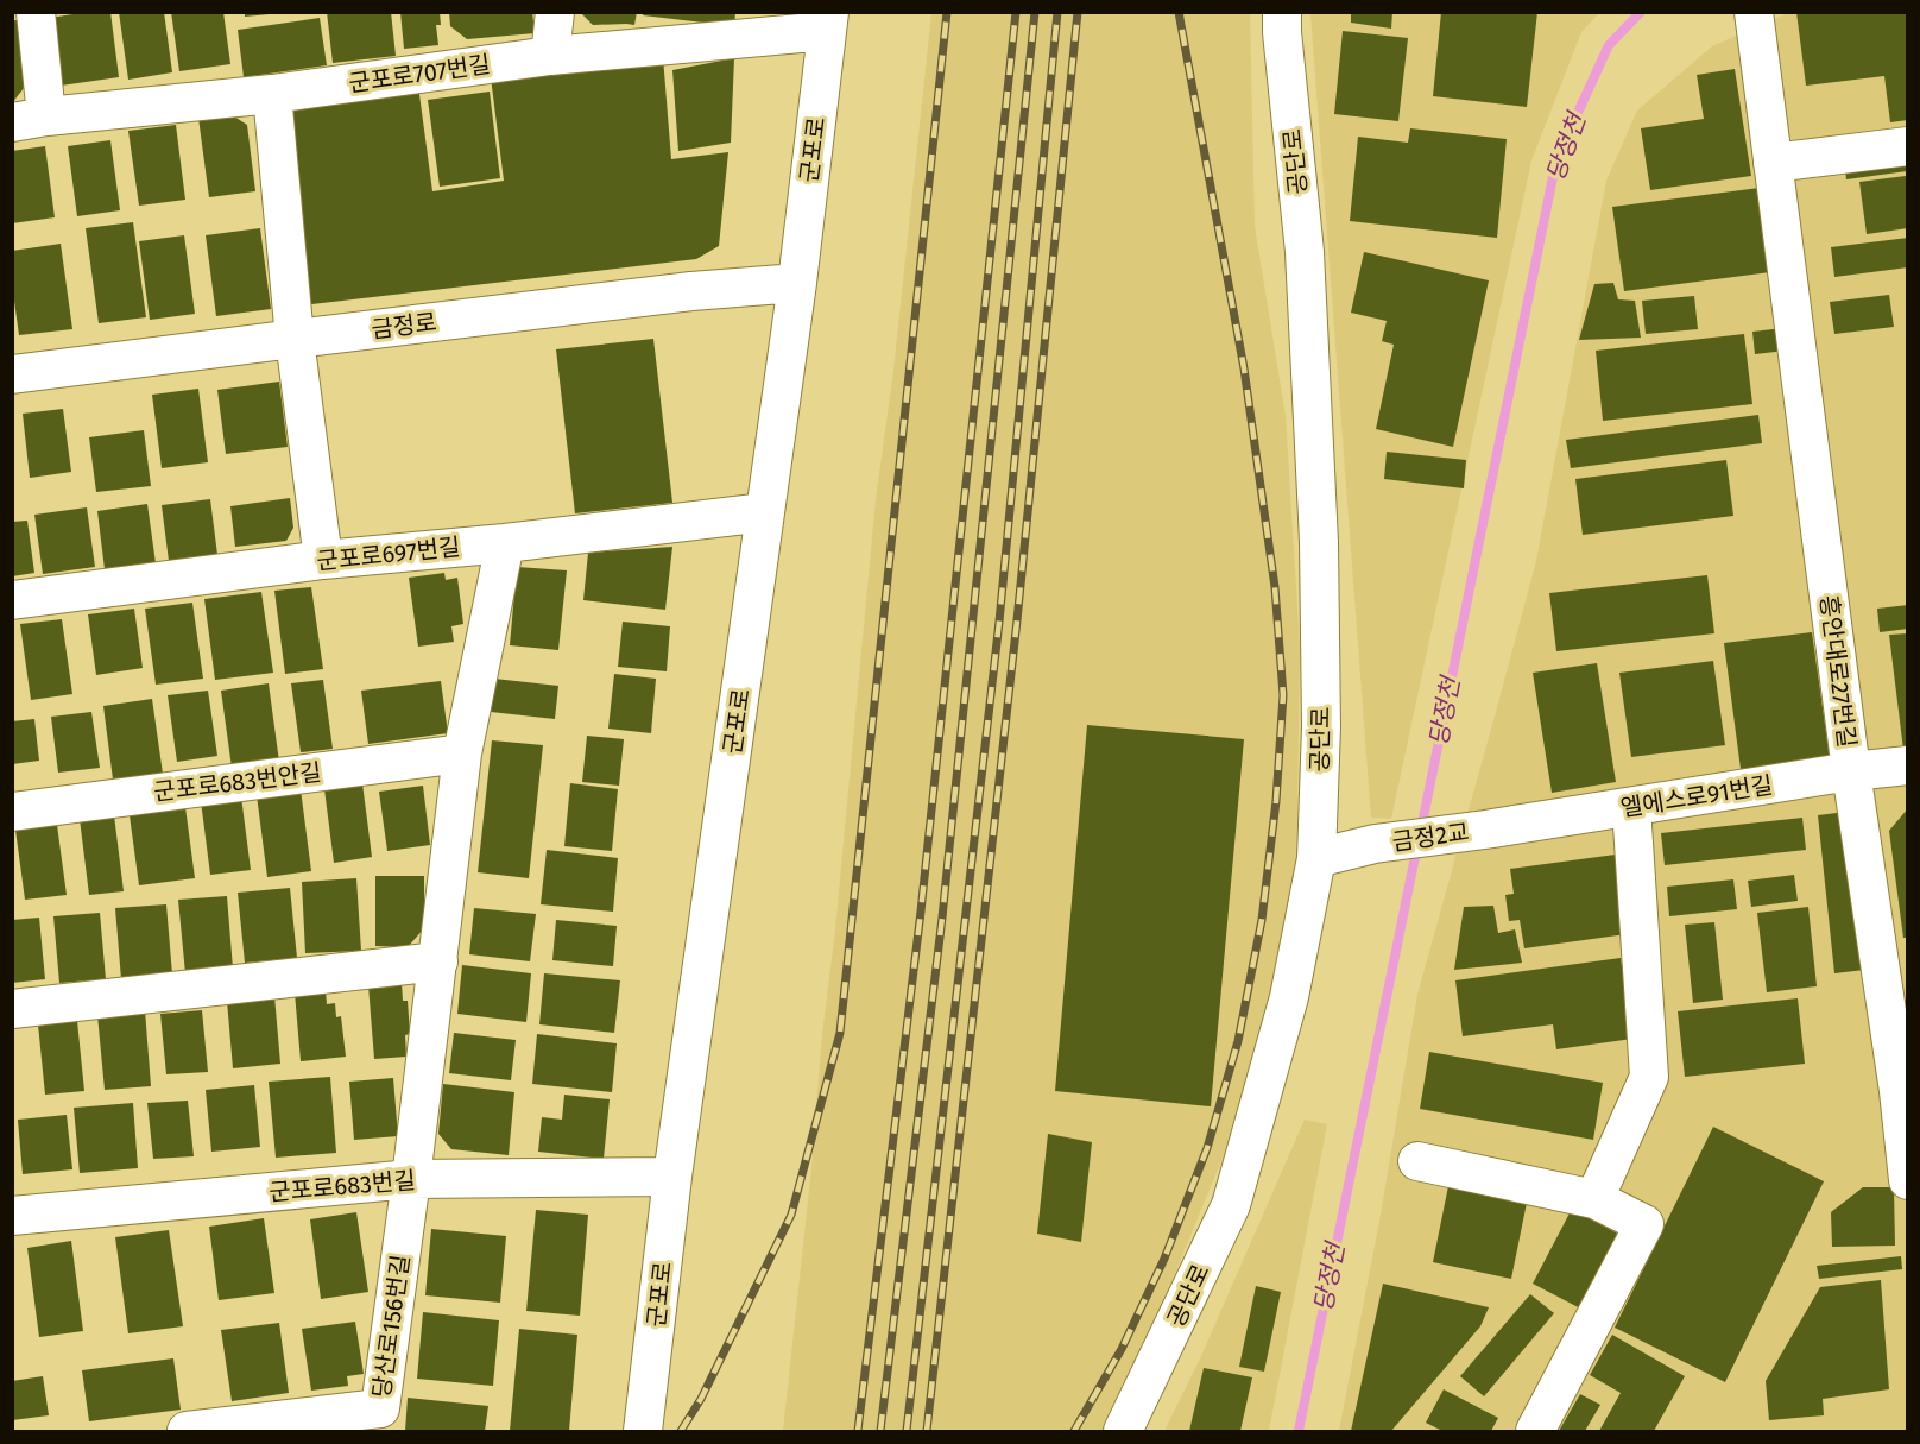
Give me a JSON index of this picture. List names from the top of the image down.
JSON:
{
  "streets": {
    "street": [
      "군포로707번길",
      "군포로",
      "공단로",
      "금정로",
      "군포로697번길",
      "흥안대로27번길",
      "군포로683번안길",
      "엘에스로91번길",
      "금정2교",
      "군포로683번길",
      "당산로156번길"
    ]
  },
  "crossings": [
    ["군포로707번길", "군포로"],
    ["군포로", "금정로"],
    ["군포로", "군포로697번길"],
    ["군포로", "군포로683번길"],
    ["공단로", "금정2교"],
    ["흥안대로27번길", "엘에스로91번길"],
    ["엘에스로91번길", "금정2교"],
    ["군포로683번길", "당산로156번길"]
  ],
  "water": ["당정천"]
}
